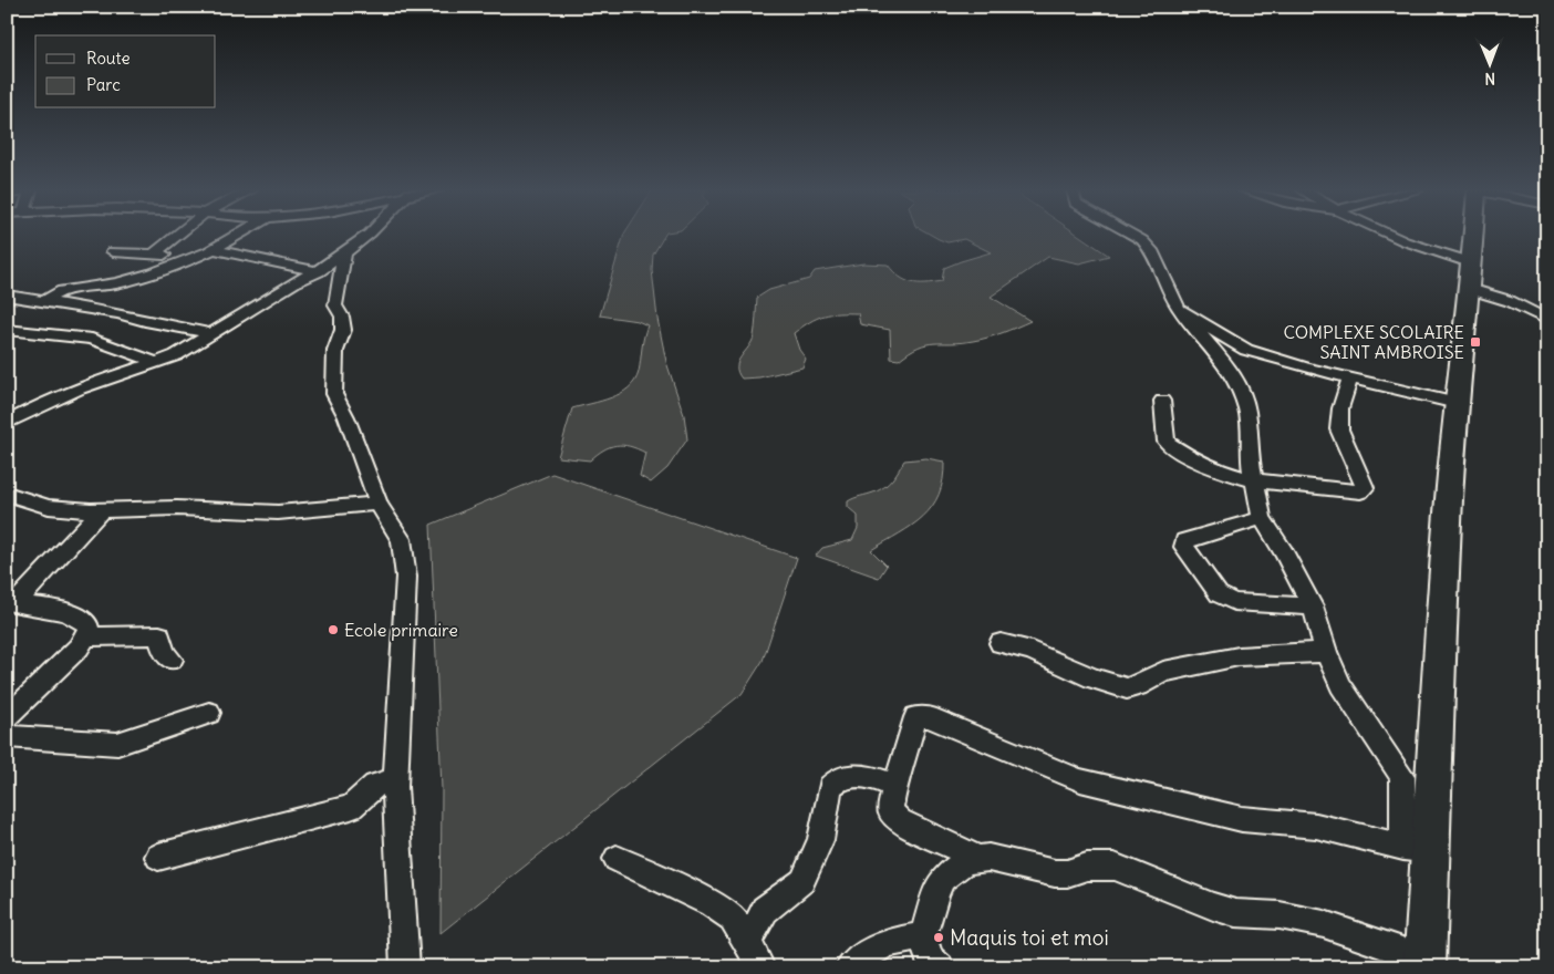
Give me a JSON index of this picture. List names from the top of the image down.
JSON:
{
  "places": {
    "transit": ["COMPLEXE SCOLAIRE SAINT AMBROISE"],
    "other": ["Ecole primaire", "Maquis toi et moi"]
  },
  "legend": ["Route", "Parc"],
  "north": "bottom"
}
